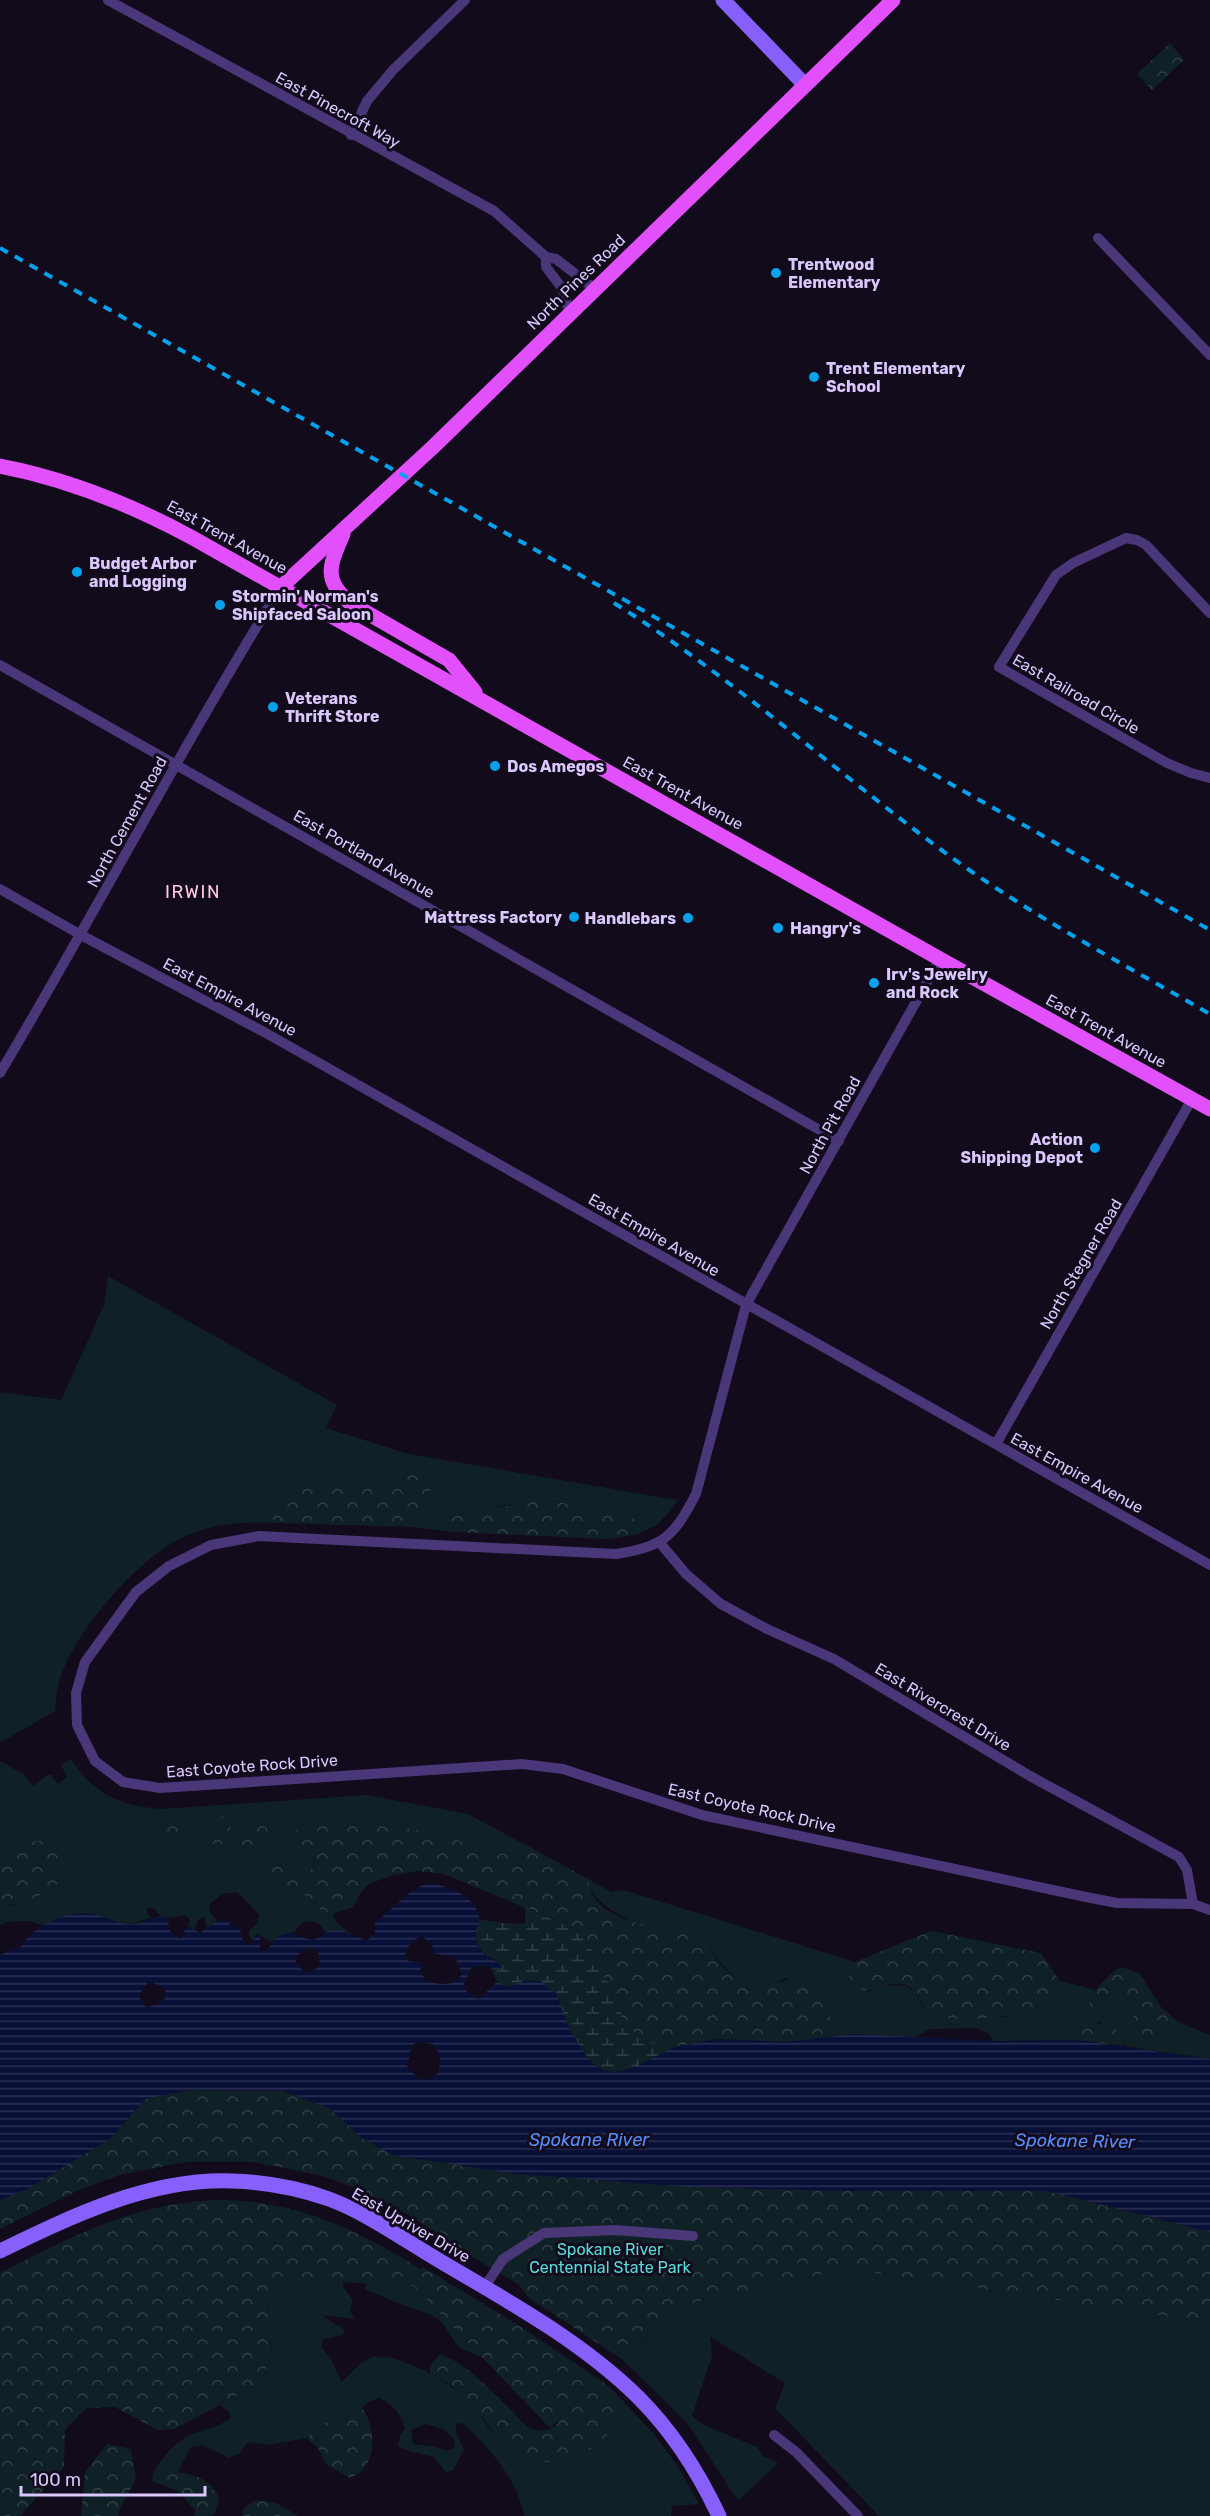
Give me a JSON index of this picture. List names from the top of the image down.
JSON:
{
  "streets": {
    "main road": ["North Pines Road", "East Trent Avenue"],
    "street": [
      "East Pinecroft Way",
      "East Railroad Circle",
      "North Cement Road",
      "East Portland Avenue",
      "East Empire Avenue",
      "North Pit Road",
      "North Stegner Road",
      "East Rivercrest Drive",
      "East Coyote Rock Drive",
      "East Upriver Drive"
    ]
  },
  "crossings": [
    ["East Pinecroft Way", "North Pines Road"],
    ["North Pines Road", "East Trent Avenue"],
    ["North Pines Road", "North Cement Road"],
    ["East Trent Avenue", "North Cement Road"],
    ["East Trent Avenue", "North Pit Road"],
    ["East Trent Avenue", "North Stegner Road"],
    ["North Cement Road", "East Portland Avenue"],
    ["North Cement Road", "East Empire Avenue"],
    ["East Portland Avenue", "North Pit Road"],
    ["East Empire Avenue", "North Pit Road"],
    ["East Empire Avenue", "North Stegner Road"],
    ["East Empire Avenue", "East Coyote Rock Drive"],
    ["North Pit Road", "East Coyote Rock Drive"],
    ["East Rivercrest Drive", "East Coyote Rock Drive"]
  ],
  "districts": ["IRWIN"],
  "water": ["Spokane River"],
  "parks": ["Spokane River Centennial State Park"],
  "places": [
    "Trentwood Elementary",
    "Trent Elementary School",
    "Budget Arbor and Logging",
    "Stormin' Norman's Shipfaced Saloon",
    "Veterans Thrift Store",
    "Dos Amegos",
    "Mattress Factory",
    "Handlebars",
    "Hangry's",
    "Irv's Jewelry and Rock",
    "Action Shipping Depot"
  ],
  "scale_bar": "100 m"
}
